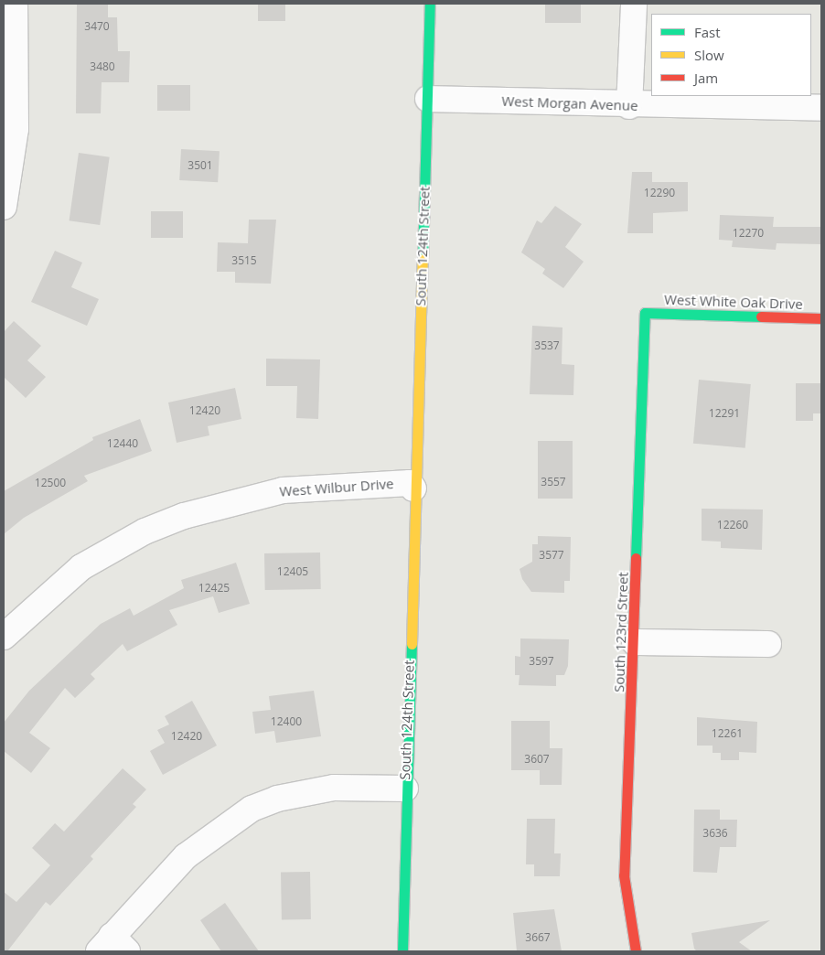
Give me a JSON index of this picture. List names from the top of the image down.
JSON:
{
  "streets": {
    "street": [
      "West Morgan Avenue",
      "South 124th Street",
      "West White Oak Drive",
      "West Wilbur Drive",
      "South 123rd Street"
    ]
  },
  "crossings": [
    ["West Morgan Avenue", "South 124th Street"],
    ["South 124th Street", "West Wilbur Drive"],
    ["West White Oak Drive", "South 123rd Street"]
  ],
  "house_numbers": [
    "3470",
    "3480",
    "3501",
    "12290",
    "12270",
    "3515",
    "3537",
    "12420",
    "12291",
    "12440",
    "3557",
    "12500",
    "12260",
    "3577",
    "12405",
    "12425",
    "3597",
    "12400",
    "12261",
    "12420",
    "3607",
    "3636",
    "3667"
  ],
  "legend": ["Fast", "Slow", "Jam"]
}
